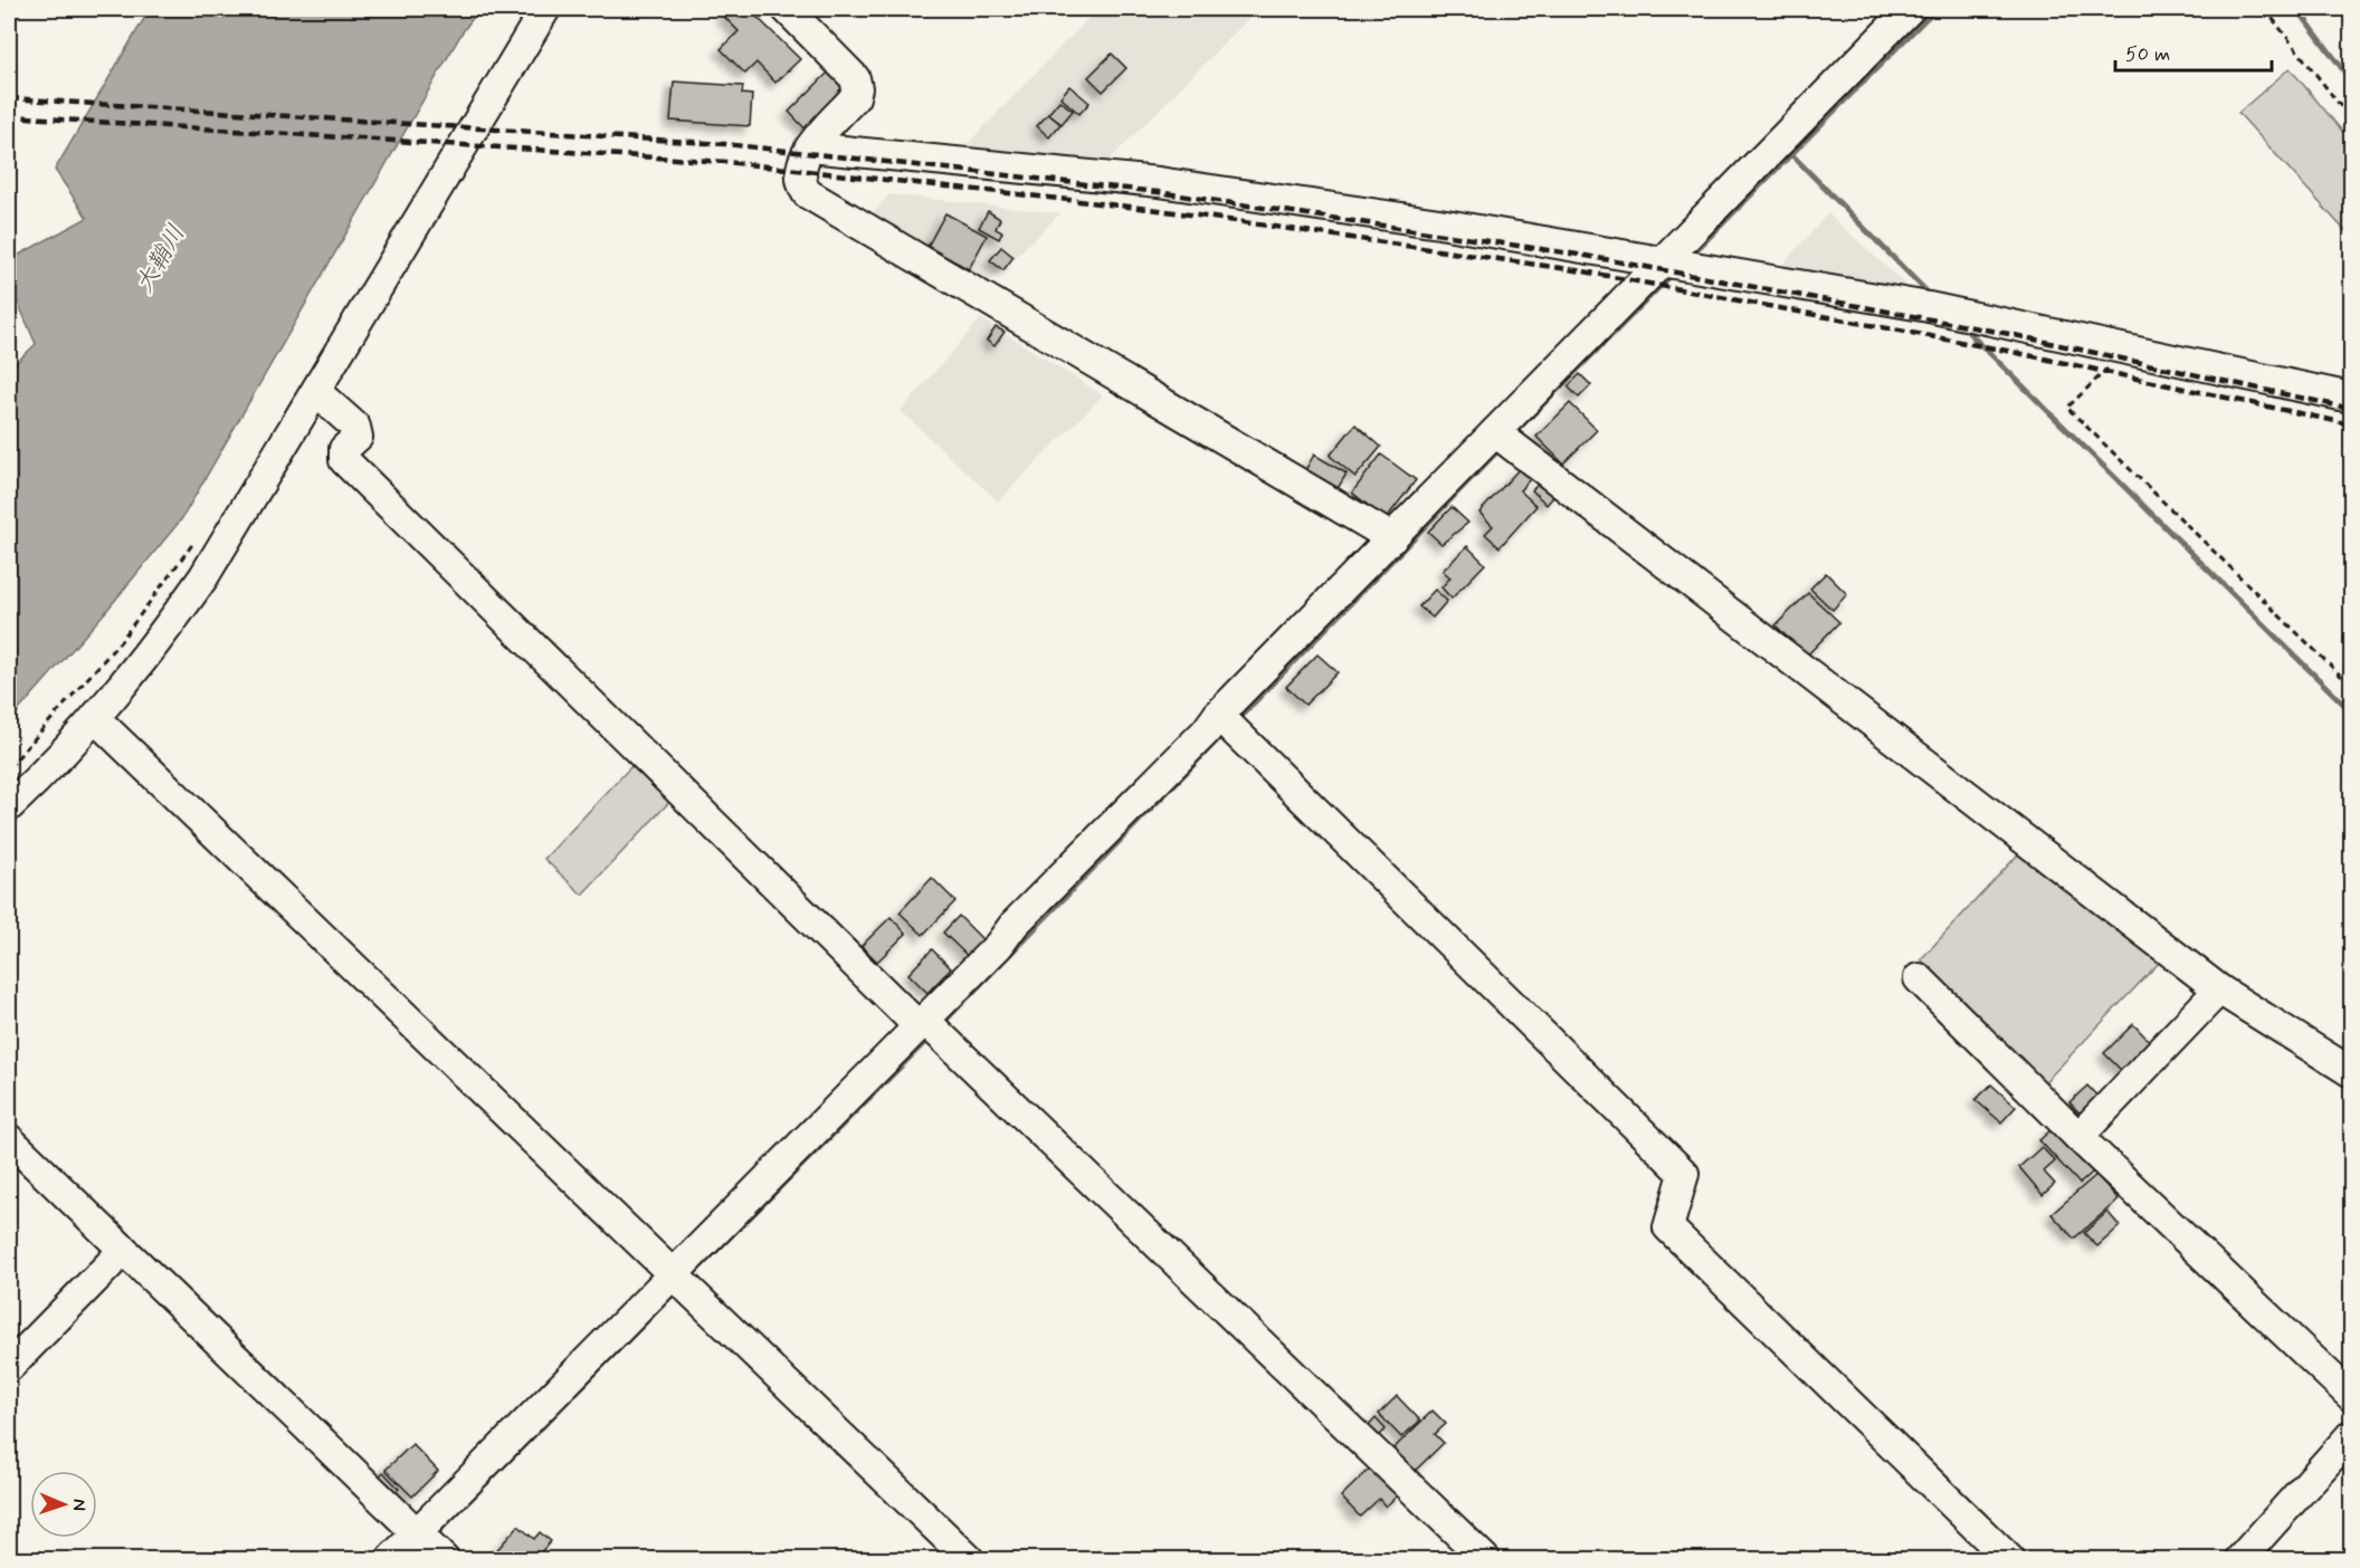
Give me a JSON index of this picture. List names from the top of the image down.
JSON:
{
  "water": ["大鞘川"],
  "scale_bar": "50 m",
  "north": "right"
}
